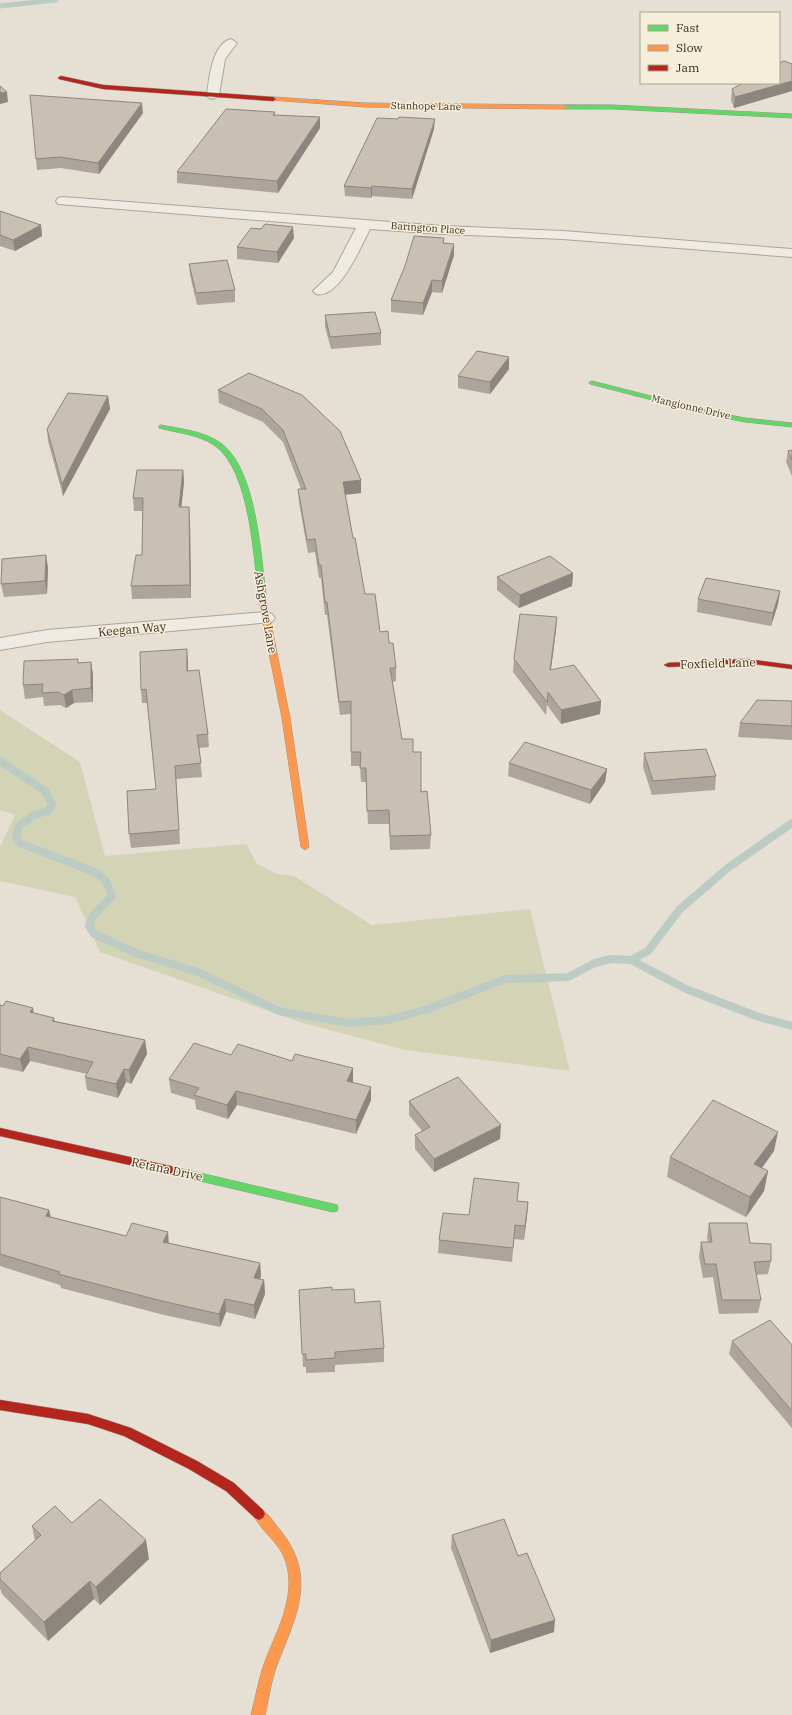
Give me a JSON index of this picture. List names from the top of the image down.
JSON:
{
  "streets": {
    "street": [
      "Stanhope Lane",
      "Barington Place",
      "Mangionne Drive",
      "Ashgrove Lane",
      "Keegan Way",
      "Foxfield Lane",
      "Retana Drive"
    ]
  },
  "crossings": [
    ["Ashgrove Lane", "Keegan Way"]
  ],
  "legend": ["Fast", "Slow", "Jam"]
}
